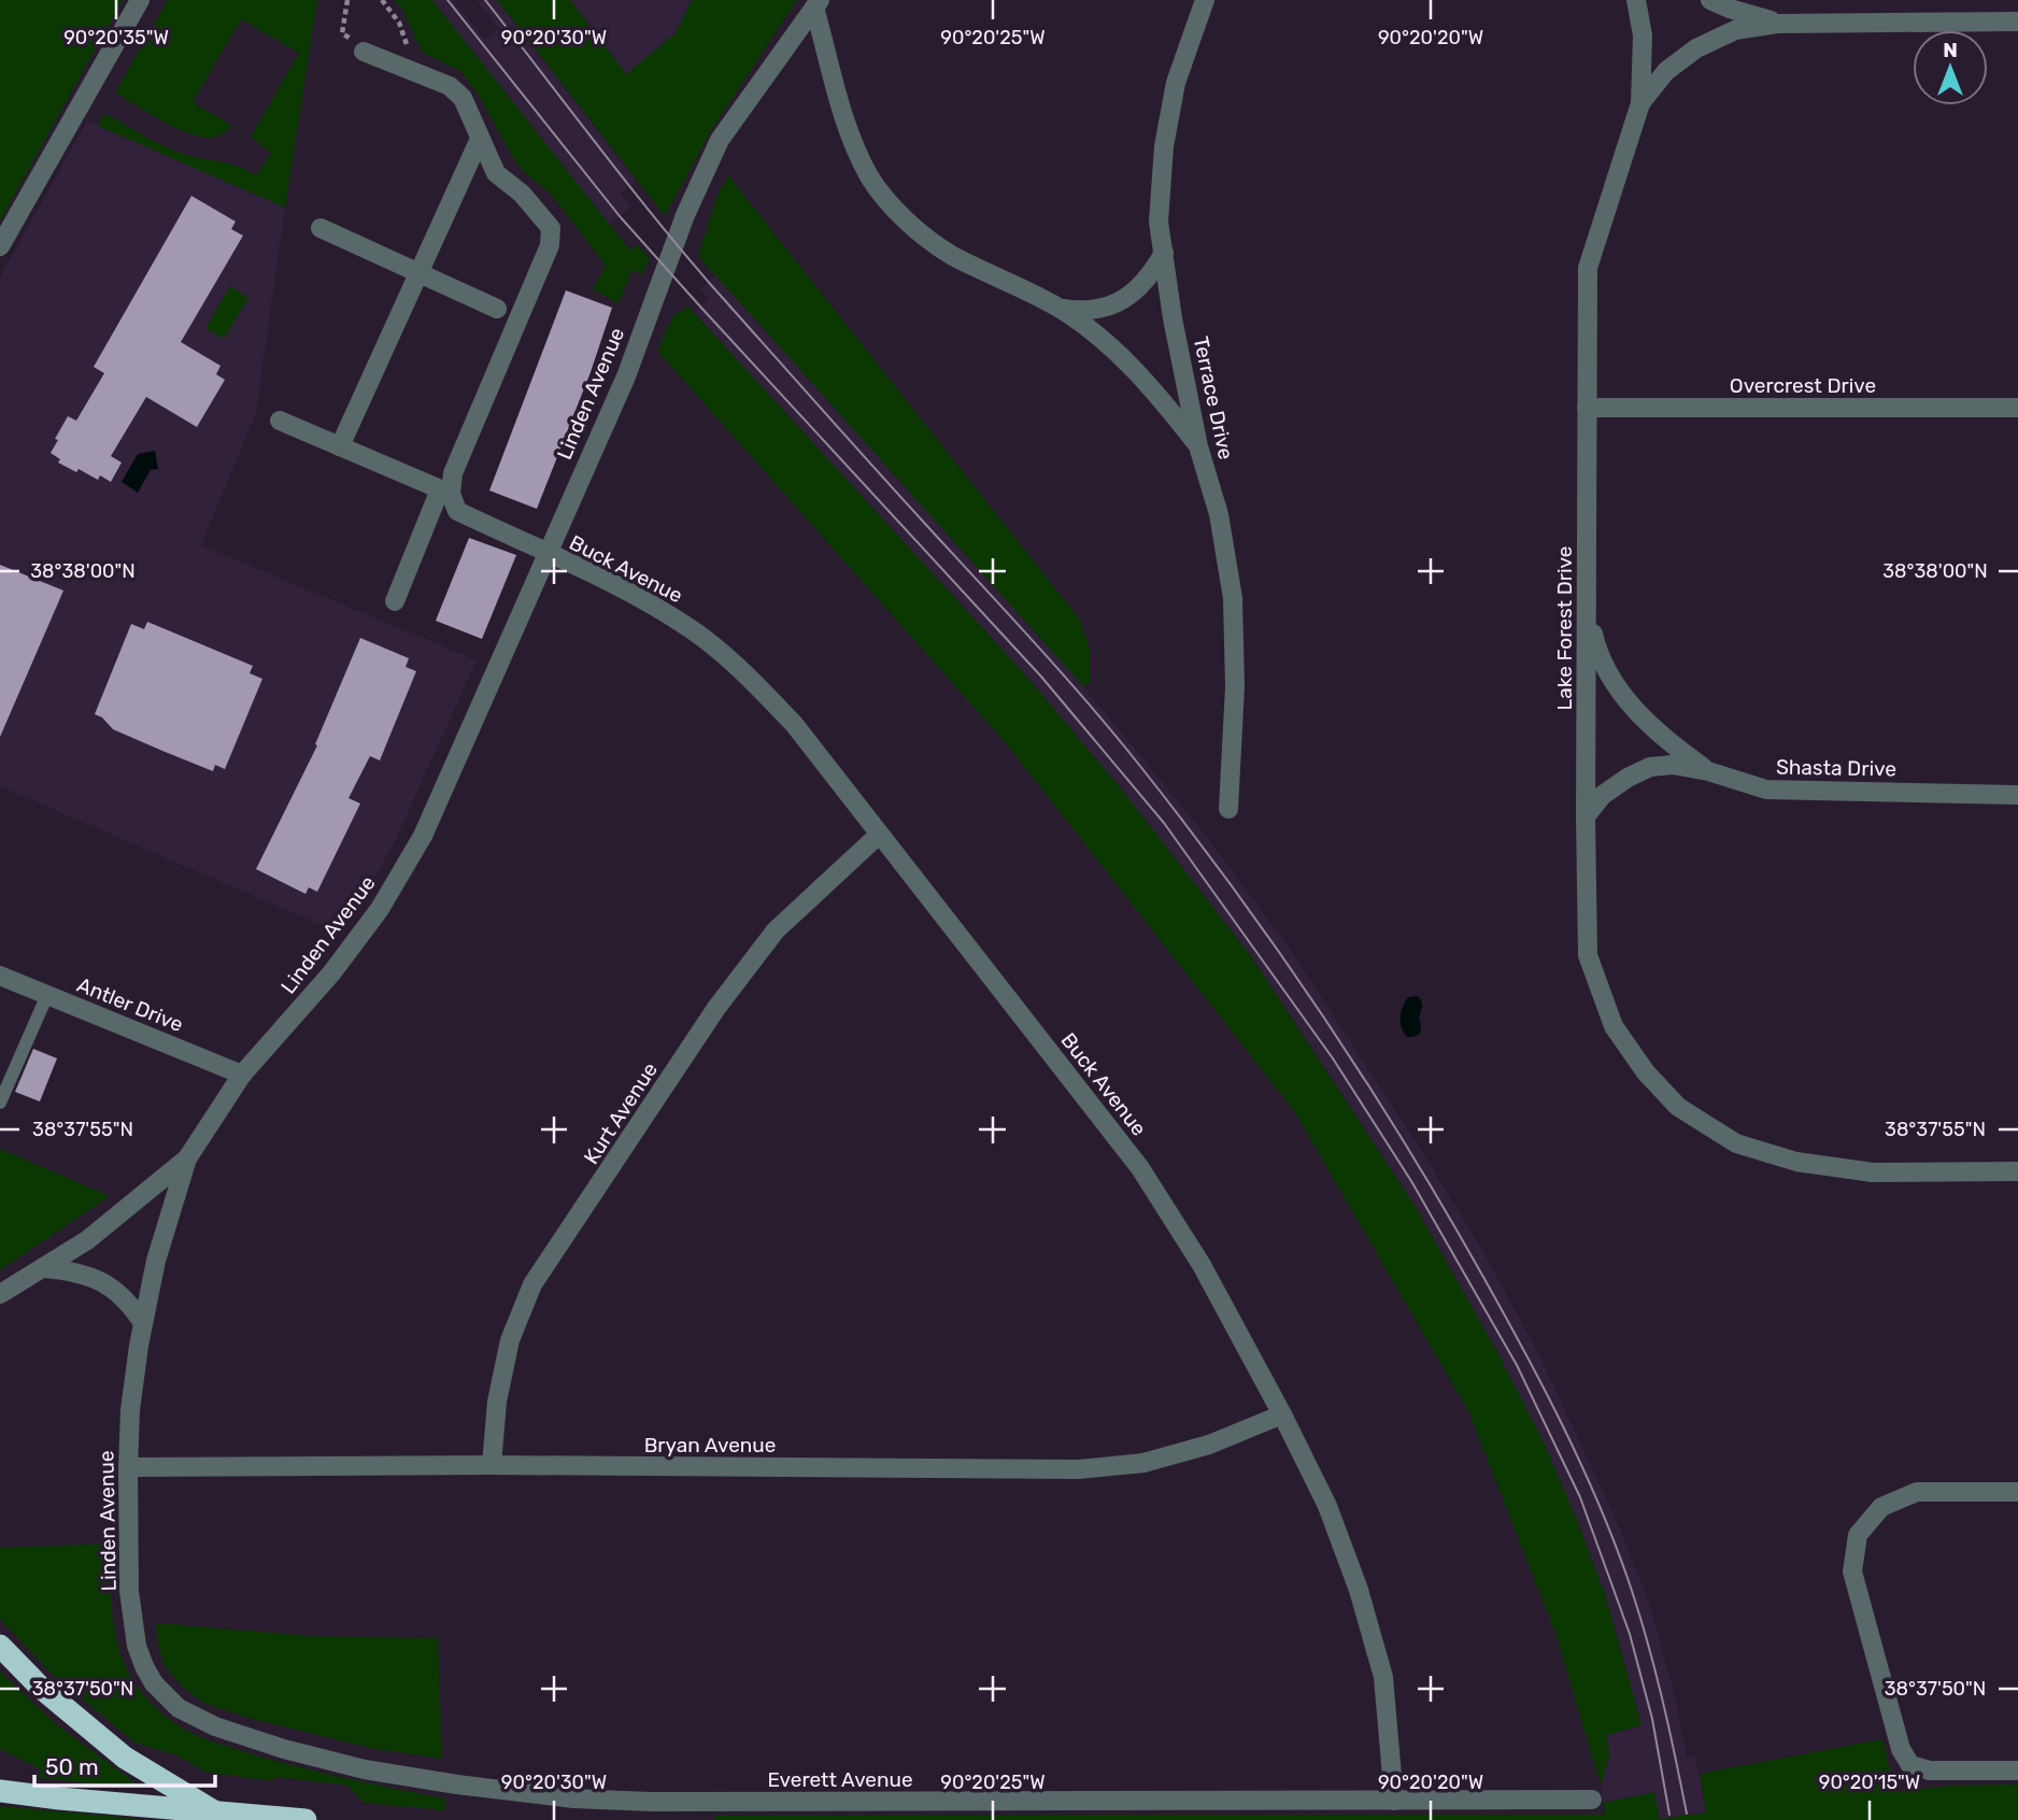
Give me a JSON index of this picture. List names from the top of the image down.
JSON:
{
  "streets": {
    "street": [
      "Overcrest Drive",
      "Linden Avenue",
      "Terrace Drive",
      "Buck Avenue",
      "Lake Forest Drive",
      "Shasta Drive",
      "Antler Drive",
      "Kurt Avenue",
      "Bryan Avenue",
      "Everett Avenue"
    ]
  },
  "crossings": [
    ["Overcrest Drive", "Lake Forest Drive"],
    ["Linden Avenue", "Buck Avenue"],
    ["Linden Avenue", "Antler Drive"],
    ["Linden Avenue", "Bryan Avenue"],
    ["Linden Avenue", "Everett Avenue"],
    ["Buck Avenue", "Kurt Avenue"],
    ["Buck Avenue", "Bryan Avenue"],
    ["Buck Avenue", "Everett Avenue"],
    ["Lake Forest Drive", "Shasta Drive"],
    ["Kurt Avenue", "Bryan Avenue"]
  ],
  "scale_bar": "50 m",
  "north": "top",
  "coordinates": [
    "90°20'35\"W",
    "90°20'30\"W",
    "90°20'25\"W",
    "90°20'20\"W",
    "38°38'00\"N",
    "38°37'55\"N",
    "38°37'50\"N",
    "90°20'15\"W"
  ]
}
